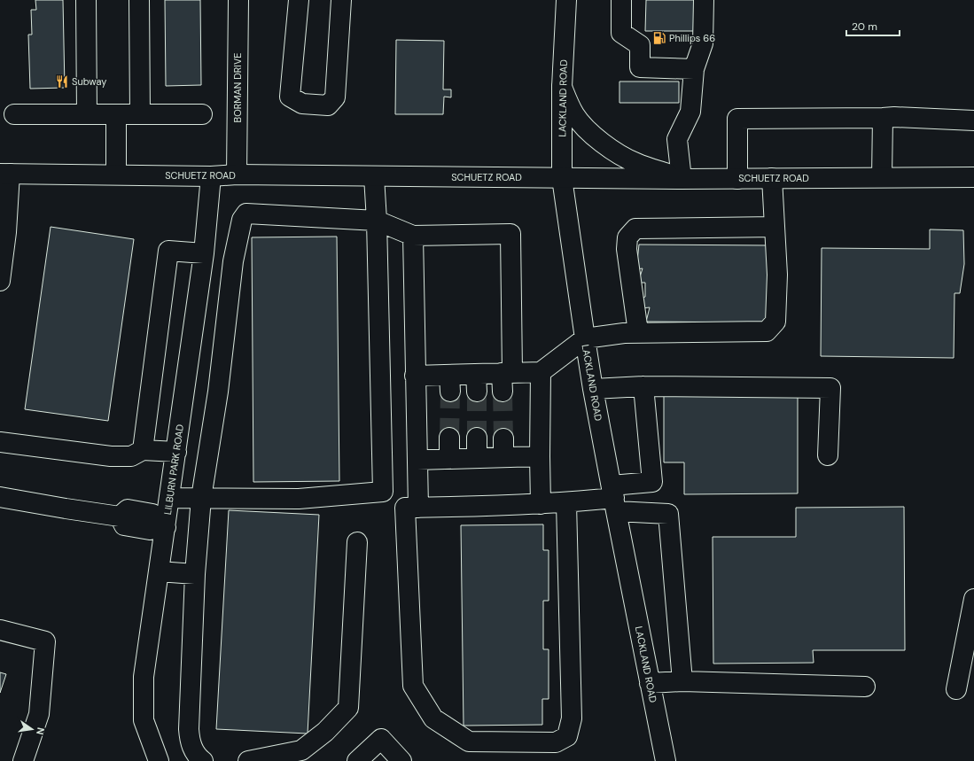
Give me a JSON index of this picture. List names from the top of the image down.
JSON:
{
  "streets": {
    "street": [
      "BORMAN DRIVE",
      "LACKLAND ROAD",
      "SCHUETZ ROAD",
      "LILBURN PARK ROAD"
    ]
  },
  "crossings": [
    ["BORMAN DRIVE", "SCHUETZ ROAD"],
    ["LACKLAND ROAD", "SCHUETZ ROAD"],
    ["SCHUETZ ROAD", "LILBURN PARK ROAD"]
  ],
  "places": {
    "fuel station": ["Phillips 66"],
    "restaurant": ["Subway"]
  },
  "scale_bar": "20 m",
  "north": "right"
}
